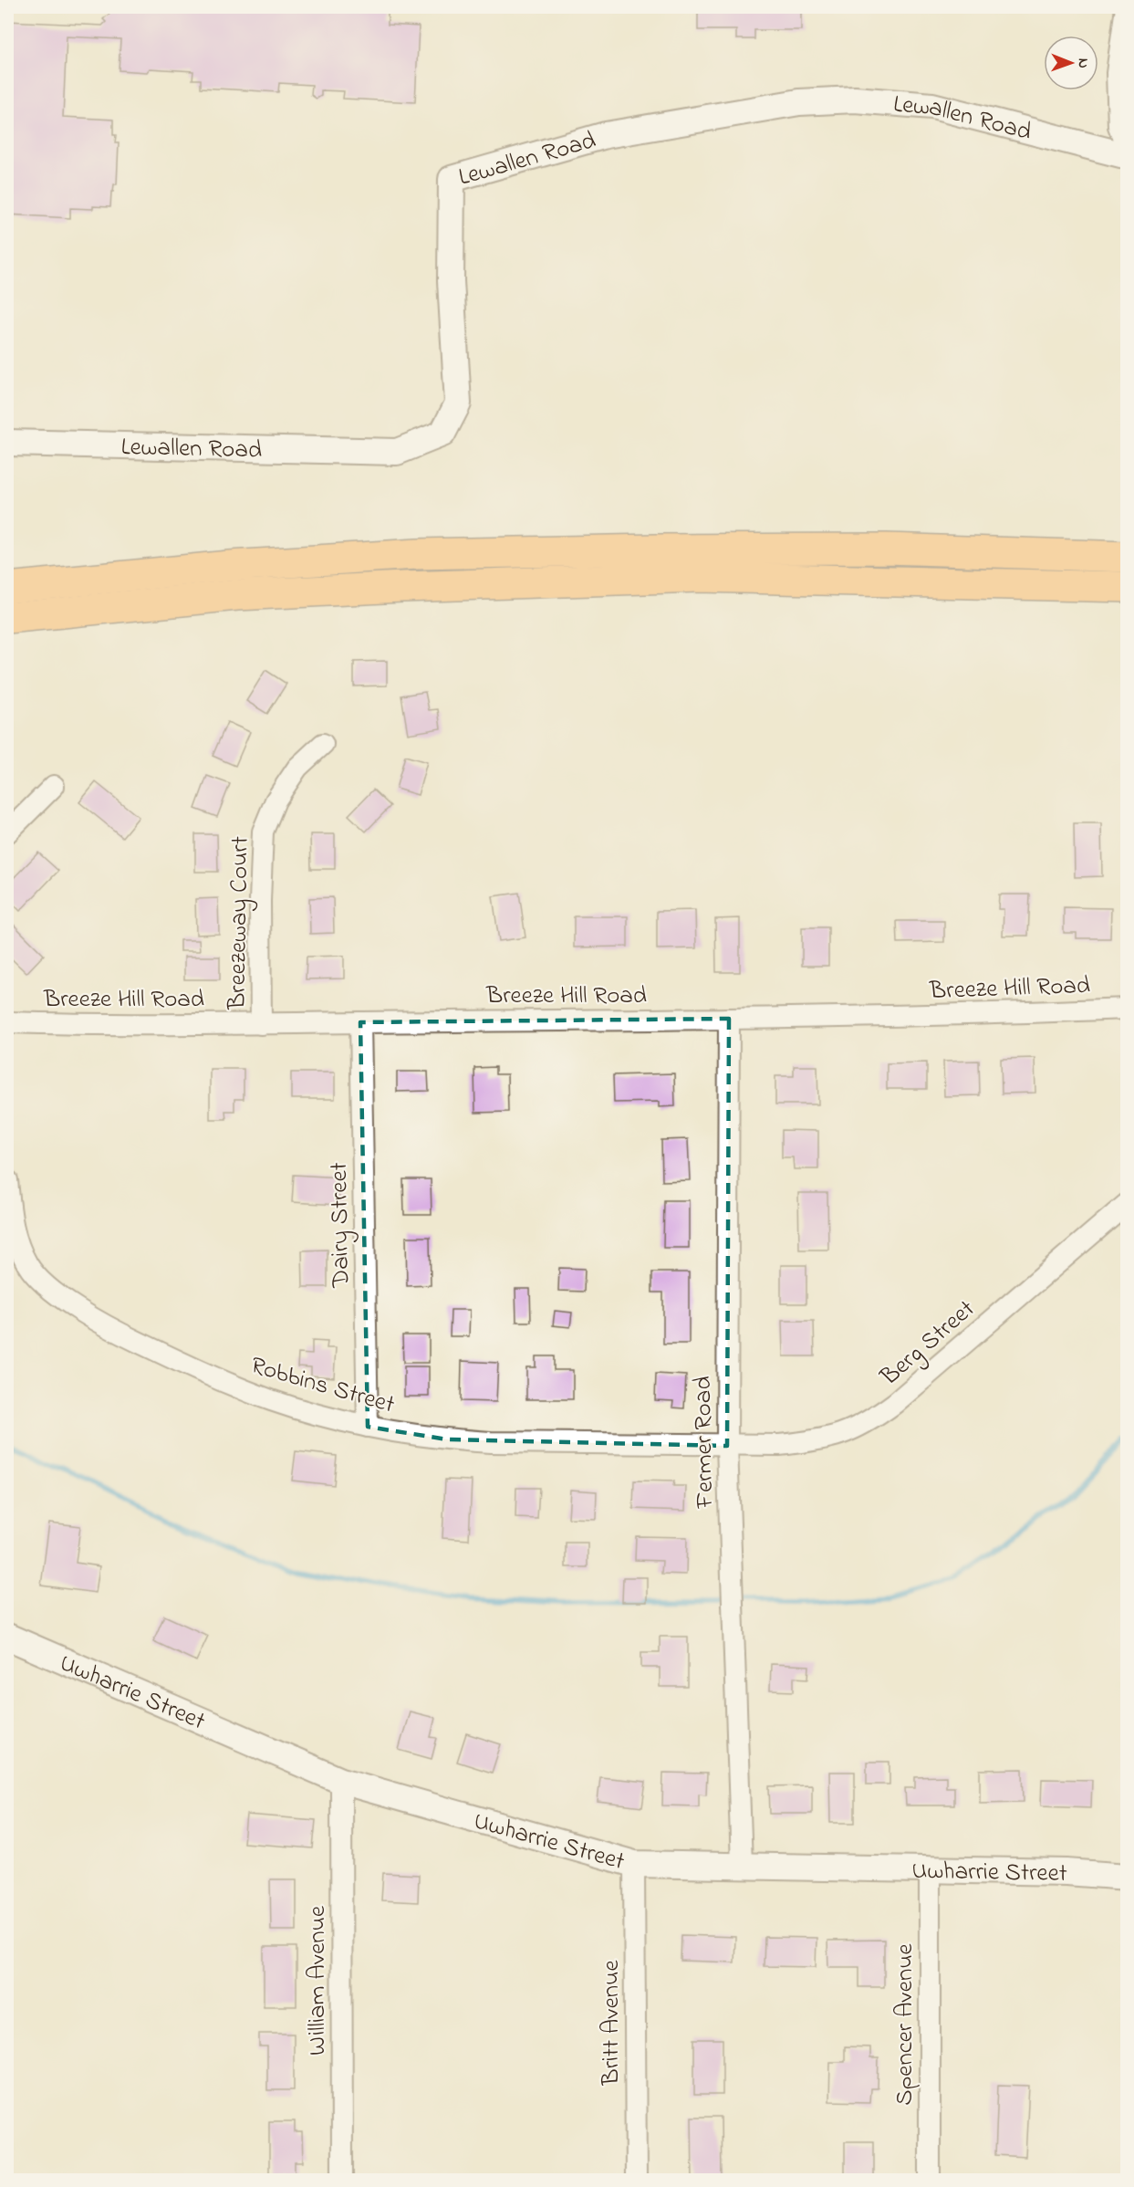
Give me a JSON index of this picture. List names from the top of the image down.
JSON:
{
  "streets": {
    "street": [
      "Lewallen Road",
      "Breezeway Court",
      "Breeze Hill Road",
      "Dairy Street",
      "Berg Street",
      "Robbins Street",
      "Fermer Road",
      "Uwharrie Street",
      "William Avenue",
      "Britt Avenue",
      "Spencer Avenue"
    ]
  },
  "crossings": [
    ["Breezeway Court", "Breeze Hill Road"],
    ["Breeze Hill Road", "Dairy Street"],
    ["Breeze Hill Road", "Fermer Road"],
    ["Dairy Street", "Robbins Street"],
    ["Berg Street", "Robbins Street"],
    ["Berg Street", "Fermer Road"],
    ["Robbins Street", "Fermer Road"],
    ["Fermer Road", "Uwharrie Street"],
    ["Uwharrie Street", "William Avenue"],
    ["Uwharrie Street", "Britt Avenue"],
    ["Uwharrie Street", "Spencer Avenue"]
  ],
  "north": "right"
}
